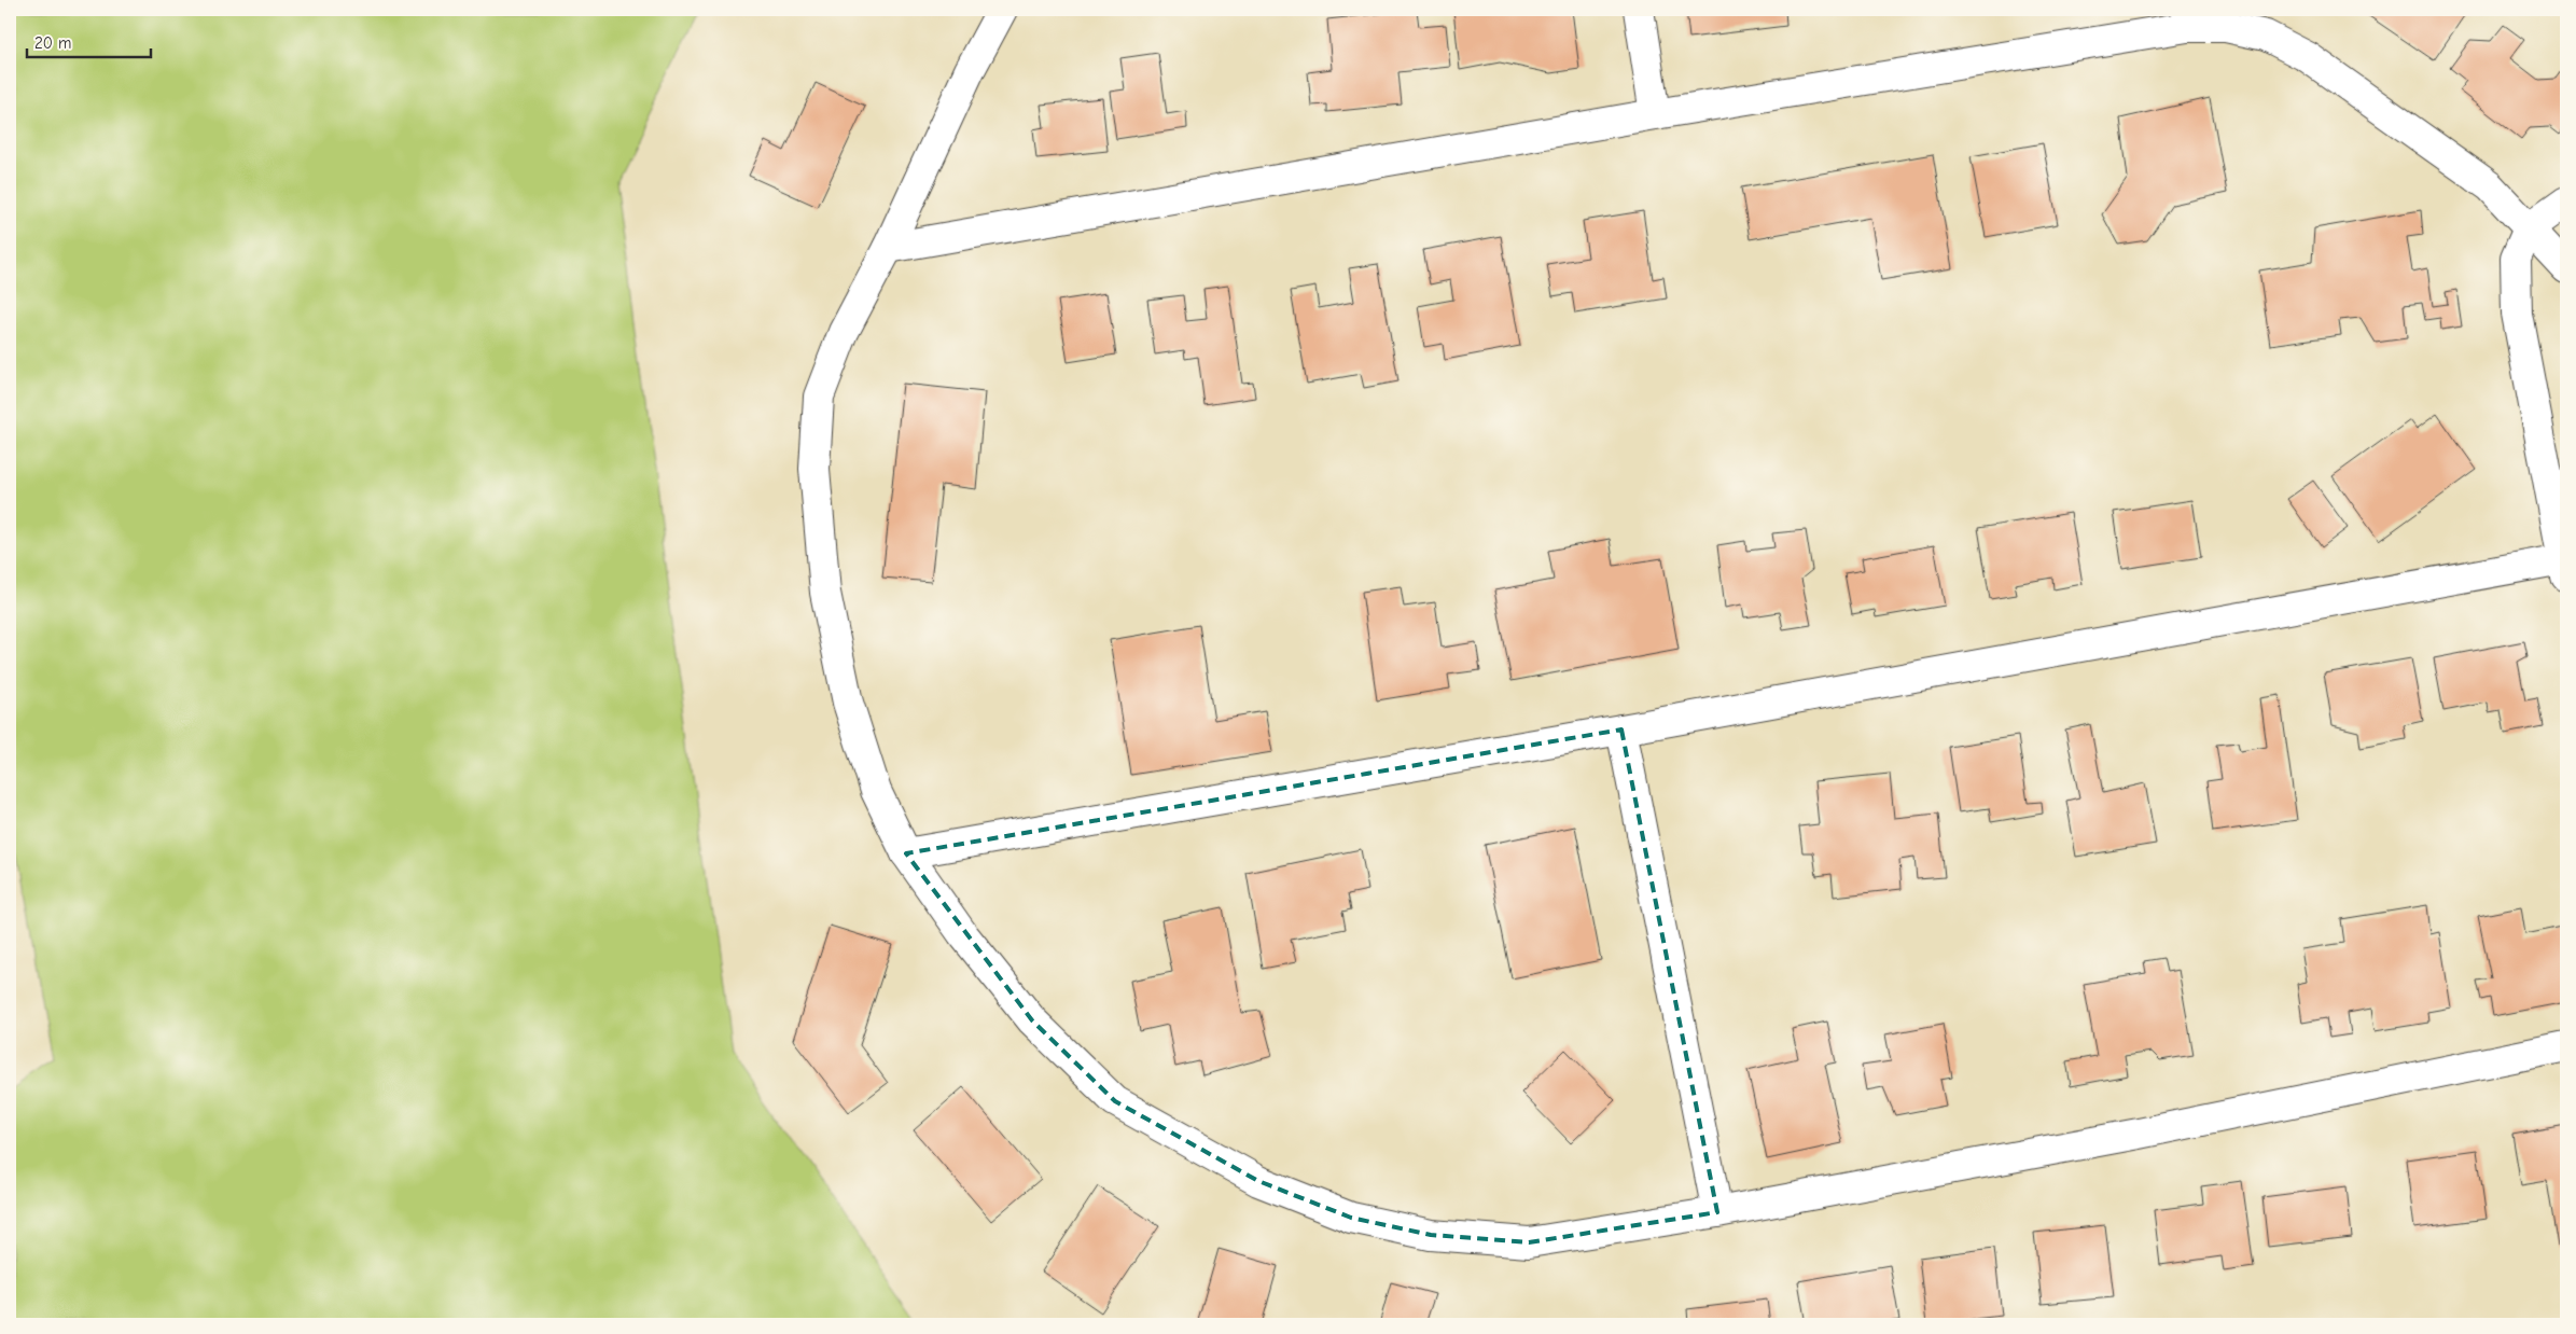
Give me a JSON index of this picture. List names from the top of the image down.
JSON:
{
  "scale_bar": "20 m"
}
